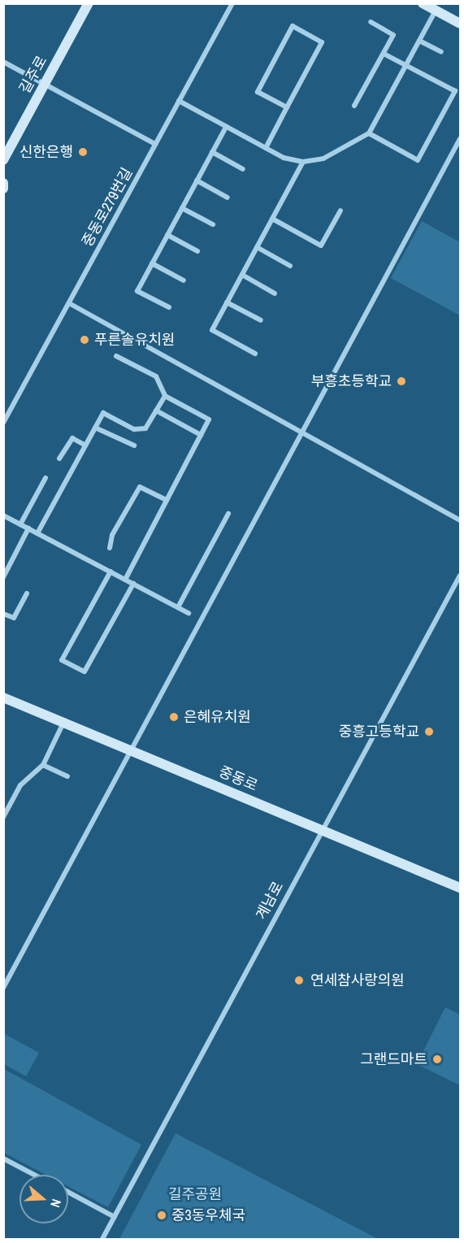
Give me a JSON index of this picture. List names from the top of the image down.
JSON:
{
  "streets": {
    "street": [
      "길주로",
      "중동로279번길",
      "중동로",
      "계남로"
    ]
  },
  "crossings": [
    ["중동로", "계남로"]
  ],
  "parks": ["길주공원"],
  "places": [
    "신한은행",
    "푸른솔유치원",
    "부흥초등학교",
    "은혜유치원",
    "중흥고등학교",
    "연세참사랑의원",
    "그랜드마트",
    "중3동우체국"
  ],
  "north": "right"
}
